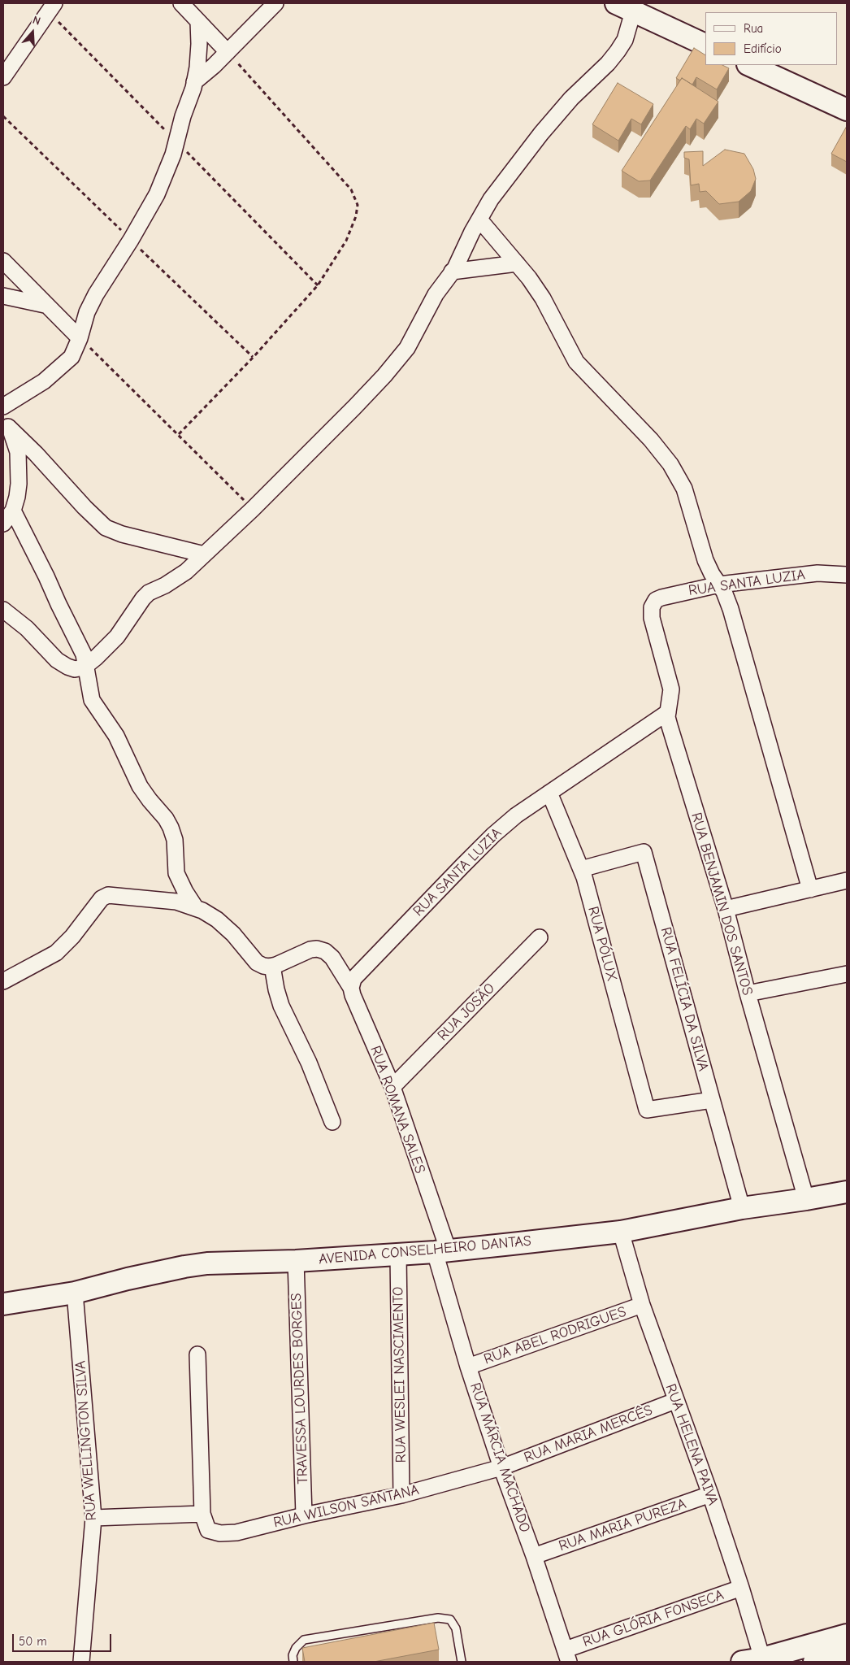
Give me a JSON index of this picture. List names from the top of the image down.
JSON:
{
  "streets": {
    "street": [
      "RUA SANTA LUZIA",
      "RUA BENJAMIN DOS SANTOS",
      "RUA PÓLUX",
      "RUA FELÍCIA DA SILVA",
      "RUA JOSÃO",
      "RUA ROMANA SALES",
      "AVENIDA CONSELHEIRO DANTAS",
      "RUA ABEL RODRIGUES",
      "RUA WESLEI NASCIMENTO",
      "TRAVESSA LOURDES BORGES",
      "RUA MARIA MERCÊS",
      "RUA WELLINGTON SILVA",
      "RUA HELENA PAIVA",
      "RUA MÁRCIA MACHADO",
      "RUA WILSON SANTANA",
      "RUA MARIA PUREZA",
      "RUA GLÓRIA FONSECA"
    ]
  },
  "crossings": [
    ["RUA SANTA LUZIA", "RUA BENJAMIN DOS SANTOS"],
    ["RUA SANTA LUZIA", "RUA PÓLUX"],
    ["RUA SANTA LUZIA", "RUA ROMANA SALES"],
    ["RUA BENJAMIN DOS SANTOS", "AVENIDA CONSELHEIRO DANTAS"],
    ["RUA PÓLUX", "RUA FELÍCIA DA SILVA"],
    ["RUA FELÍCIA DA SILVA", "AVENIDA CONSELHEIRO DANTAS"],
    ["RUA JOSÃO", "RUA ROMANA SALES"],
    ["RUA ROMANA SALES", "AVENIDA CONSELHEIRO DANTAS"],
    ["RUA ROMANA SALES", "RUA MÁRCIA MACHADO"],
    ["AVENIDA CONSELHEIRO DANTAS", "RUA WESLEI NASCIMENTO"],
    ["AVENIDA CONSELHEIRO DANTAS", "TRAVESSA LOURDES BORGES"],
    ["AVENIDA CONSELHEIRO DANTAS", "RUA WELLINGTON SILVA"],
    ["AVENIDA CONSELHEIRO DANTAS", "RUA HELENA PAIVA"],
    ["AVENIDA CONSELHEIRO DANTAS", "RUA MÁRCIA MACHADO"],
    ["RUA ABEL RODRIGUES", "RUA HELENA PAIVA"],
    ["RUA ABEL RODRIGUES", "RUA MÁRCIA MACHADO"],
    ["RUA WESLEI NASCIMENTO", "RUA WILSON SANTANA"],
    ["TRAVESSA LOURDES BORGES", "RUA WILSON SANTANA"],
    ["RUA MARIA MERCÊS", "RUA HELENA PAIVA"],
    ["RUA MARIA MERCÊS", "RUA MÁRCIA MACHADO"],
    ["RUA MARIA MERCÊS", "RUA WILSON SANTANA"],
    ["RUA HELENA PAIVA", "RUA MARIA PUREZA"],
    ["RUA HELENA PAIVA", "RUA GLÓRIA FONSECA"],
    ["RUA MÁRCIA MACHADO", "RUA WILSON SANTANA"],
    ["RUA MÁRCIA MACHADO", "RUA MARIA PUREZA"],
    ["RUA MÁRCIA MACHADO", "RUA GLÓRIA FONSECA"]
  ],
  "legend": ["Rua", "Edifício"],
  "scale_bar": "50 m",
  "north": "top"
}
